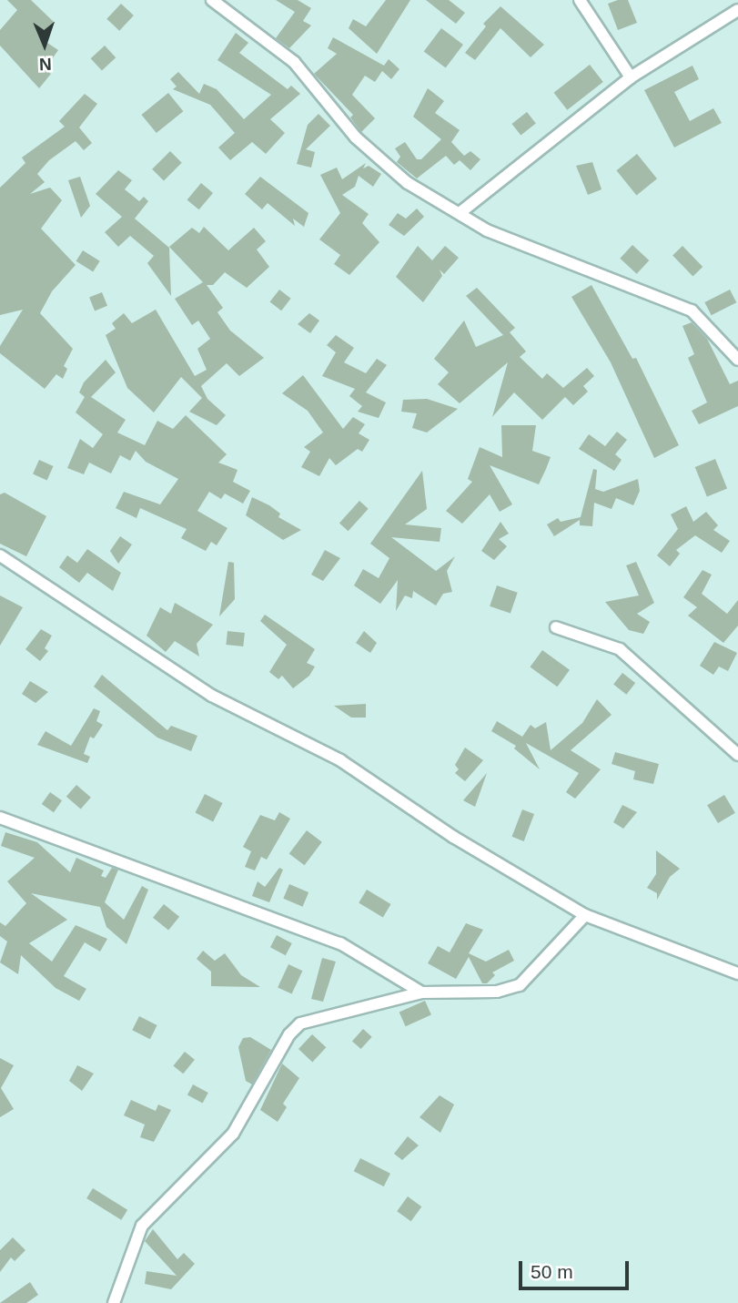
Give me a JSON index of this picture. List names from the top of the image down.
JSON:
{
  "scale_bar": "50 m",
  "north": "bottom"
}
